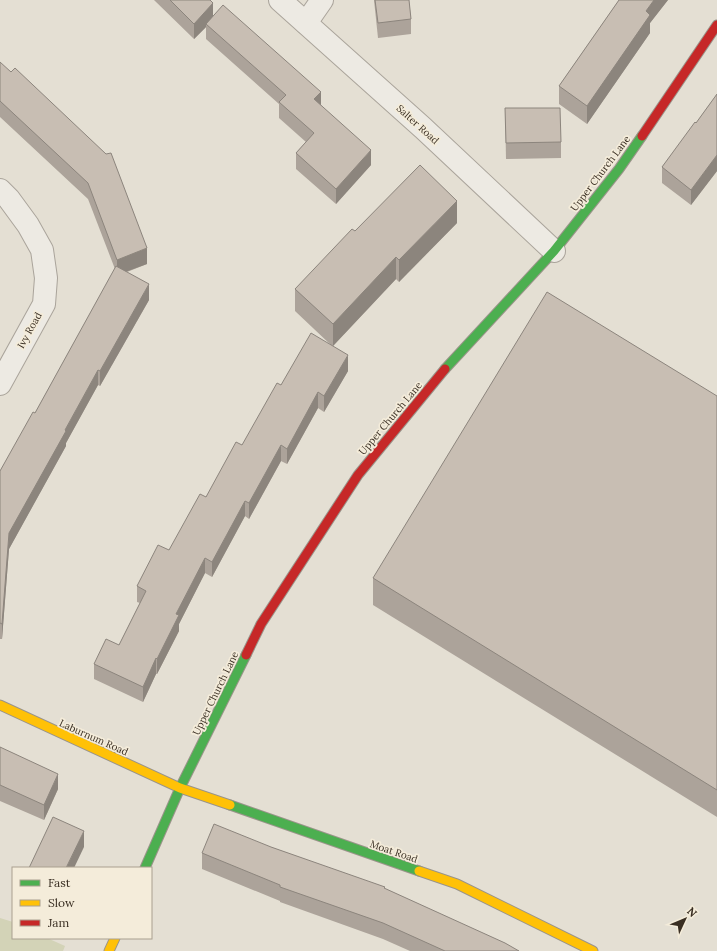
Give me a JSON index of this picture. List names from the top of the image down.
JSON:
{
  "streets": {
    "main road": ["Upper Church Lane", "Laburnum Road", "Moat Road"],
    "street": ["Salter Road", "Ivy Road"]
  },
  "crossings": [
    ["Salter Road", "Upper Church Lane"],
    ["Upper Church Lane", "Laburnum Road"],
    ["Upper Church Lane", "Moat Road"],
    ["Laburnum Road", "Moat Road"]
  ],
  "legend": ["Fast", "Slow", "Jam"],
  "north": "top right"
}
